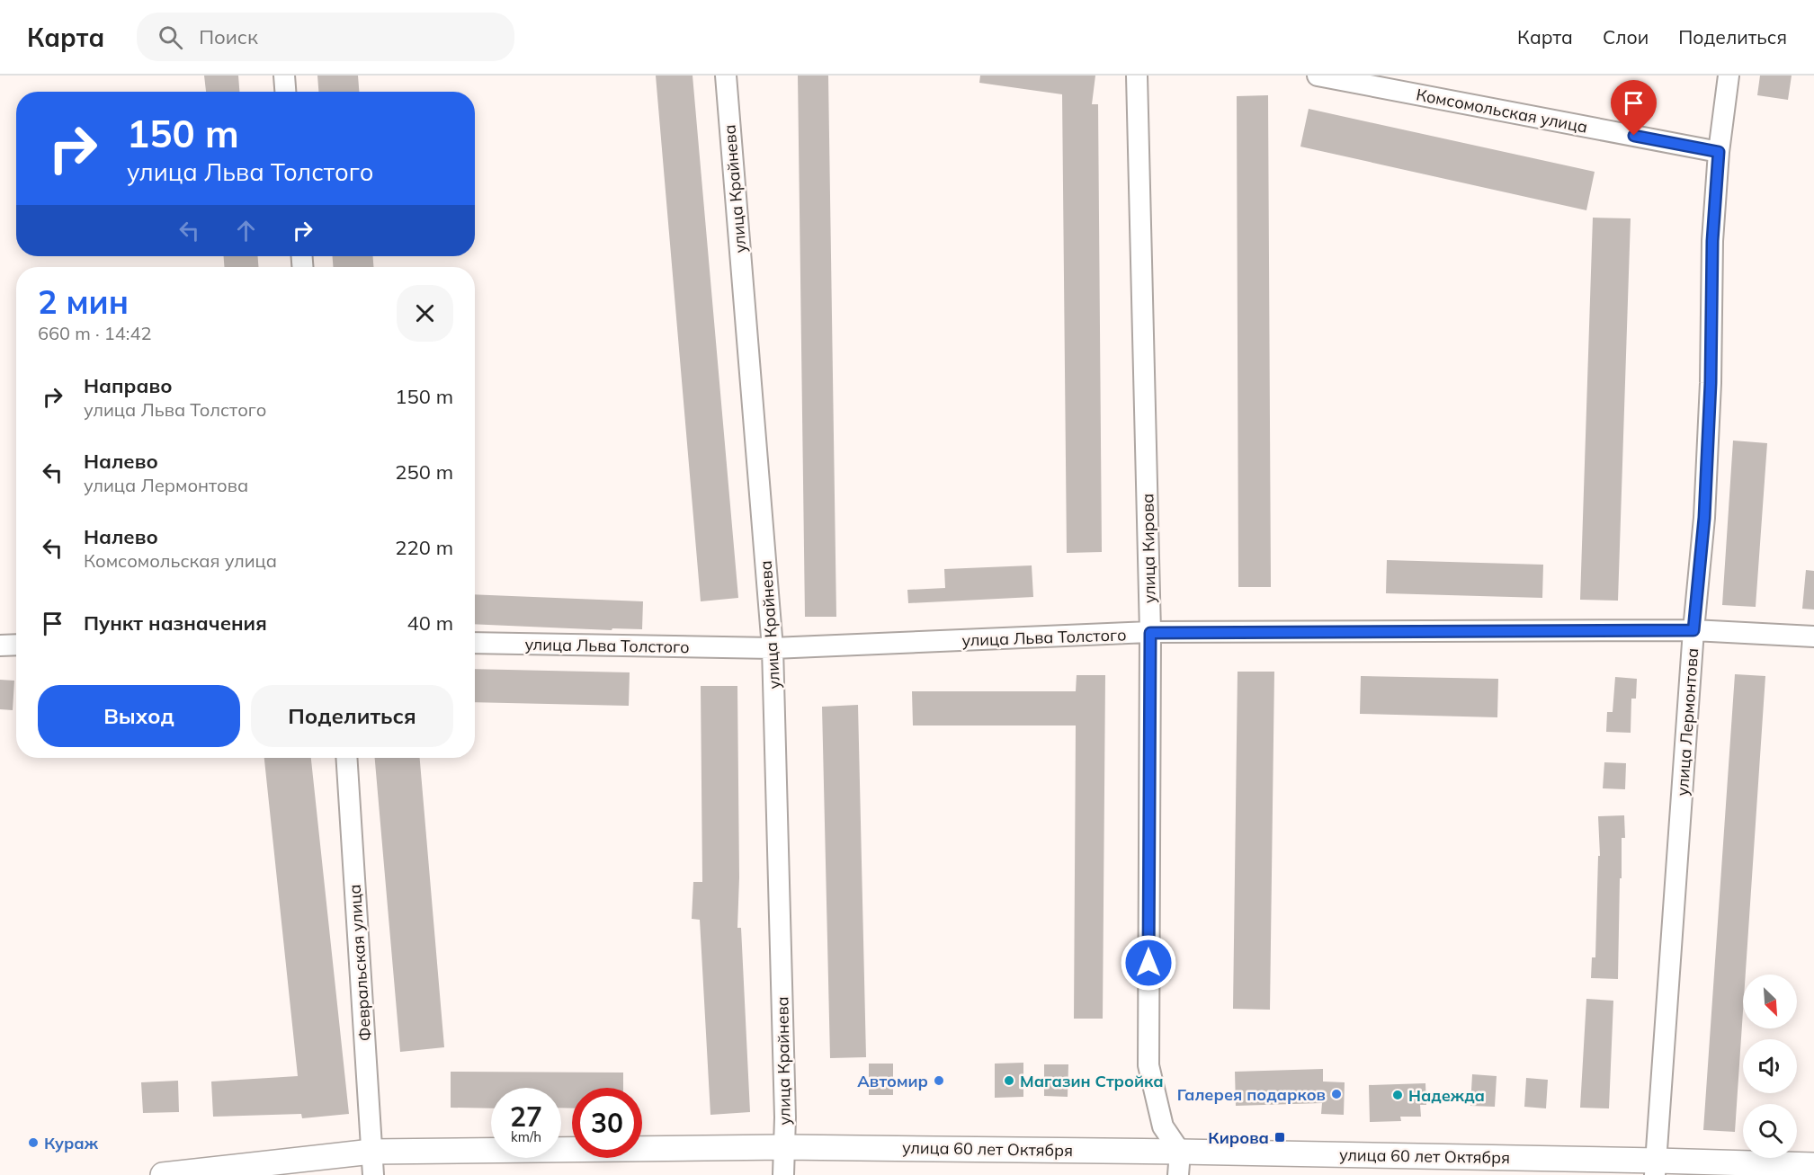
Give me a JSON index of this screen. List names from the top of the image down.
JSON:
{
  "streets": {
    "main road": ["улица 60 лет Октября"],
    "street": [
      "Комсомольская улица",
      "улица Крайнева",
      "улица Кирова",
      "улица Льва Толстого",
      "улица Лермонтова",
      "Февральская улица"
    ]
  },
  "crossings": [
    ["Комсомольская улица", "улица Лермонтова"],
    ["улица Крайнева", "улица Льва Толстого"],
    ["улица Крайнева", "улица 60 лет Октября"],
    ["улица Кирова", "улица Льва Толстого"],
    ["улица Кирова", "улица 60 лет Октября"],
    ["улица Льва Толстого", "улица Лермонтова"],
    ["улица Лермонтова", "улица 60 лет Октября"],
    ["Февральская улица", "улица 60 лет Октября"]
  ],
  "places": {
    "other": [
      "Автомир",
      "Магазин Стройка",
      "Галерея подарков",
      "Надежда",
      "Кураж"
    ],
    "transit": ["Кирова"]
  },
  "north": "bottom right",
  "page": {
    "header": "Карта",
    "search": "Поиск",
    "nav": ["Карта", "Слои", "Поделиться"],
    "turn": ["150 m", "улица Льва Толстого"],
    "heading": ["2 мин", "660 m · 14:42"],
    "list": [
      {
        "name": "Направо",
        "note": "улица Льва Толстого",
        "value": "150 m"
      },
      {
        "name": "Налево",
        "note": "улица Лермонтова",
        "value": "250 m"
      },
      {
        "name": "Налево",
        "note": "Комсомольская улица",
        "value": "220 m"
      },
      {
        "name": "Пункт назначения",
        "value": "40 m"
      }
    ],
    "buttons": ["Выход", "Поделиться"],
    "speed": "27 km/h",
    "limit": "30"
  }
}
